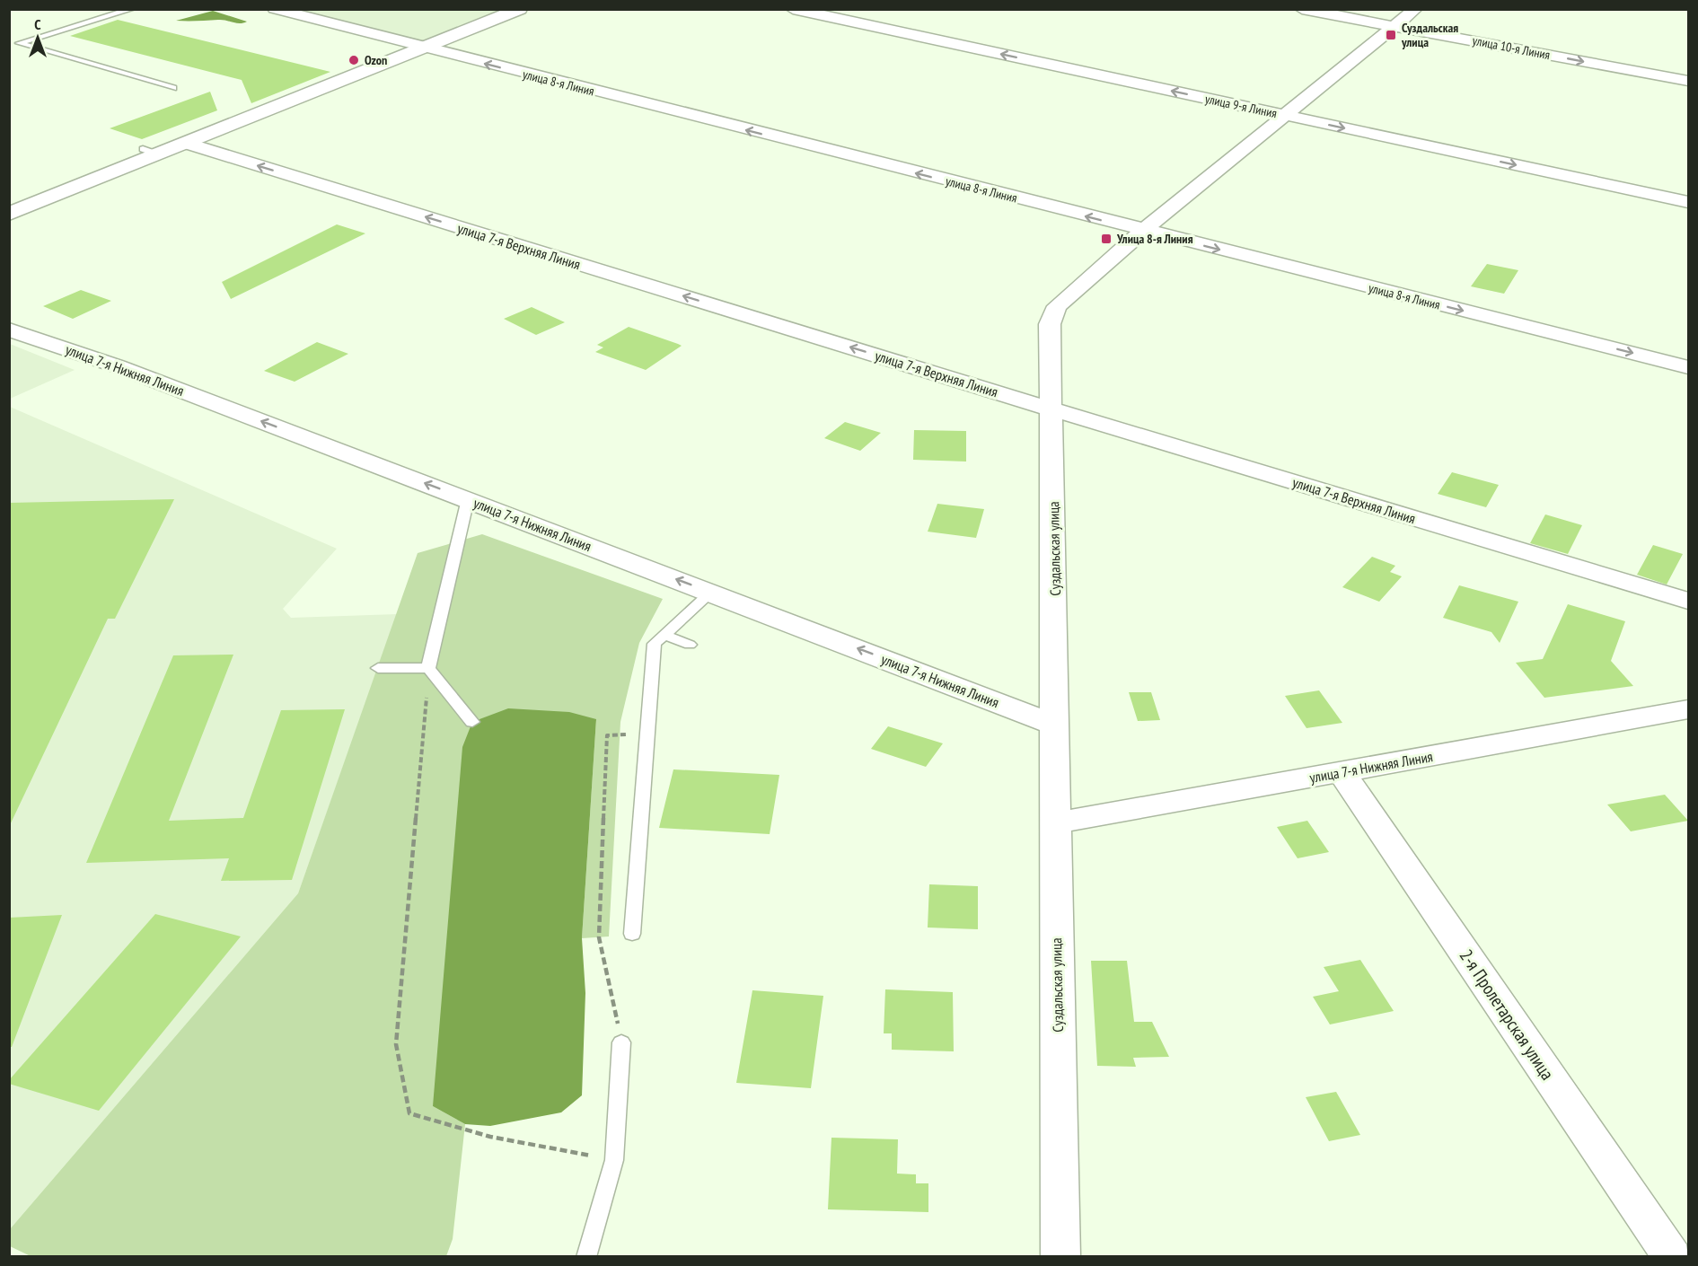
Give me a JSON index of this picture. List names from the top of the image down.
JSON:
{
  "streets": {
    "street": [
      "улица 10-я Линия",
      "улица 8-я Линия",
      "улица 9-я Линия",
      "улица 7-я Верхняя Линия",
      "улица 7-я Нижняя Линия",
      "Суздальская улица",
      "2-я Пролетарская улица"
    ]
  },
  "crossings": [
    ["улица 10-я Линия", "Суздальская улица"],
    ["улица 8-я Линия", "Суздальская улица"],
    ["улица 9-я Линия", "Суздальская улица"],
    ["улица 7-я Верхняя Линия", "Суздальская улица"],
    ["улица 7-я Нижняя Линия", "Суздальская улица"],
    ["улица 7-я Нижняя Линия", "2-я Пролетарская улица"]
  ],
  "one_way": ["улица 10-я Линия", "улица 7-я Верхняя Линия", "улица 7-я Нижняя Линия"],
  "places": {
    "transit": ["Суздальская улица", "Улица 8-я Линия"],
    "other": ["Ozon"]
  },
  "north": "top"
}
